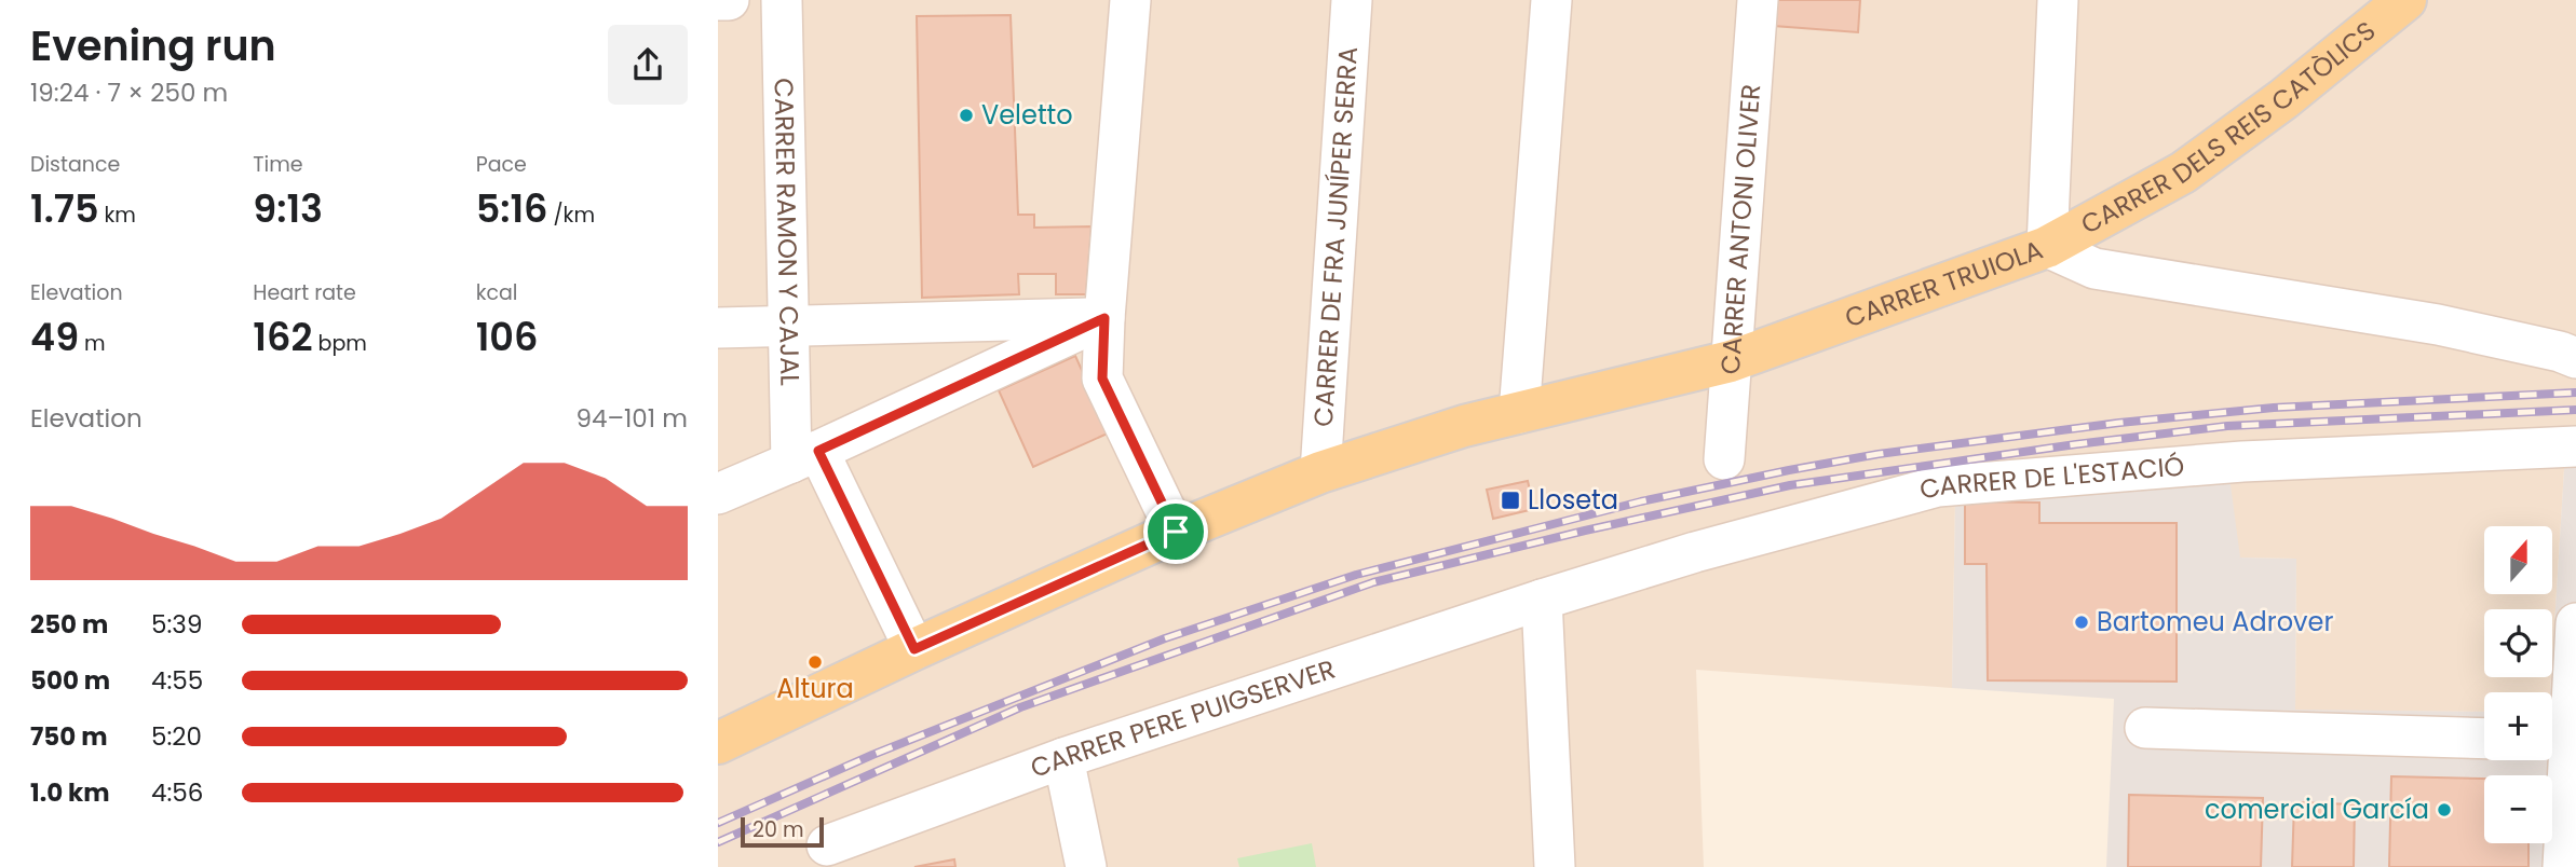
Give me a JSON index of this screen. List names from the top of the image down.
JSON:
{
  "streets": {
    "main road": ["CARRER DELS REIS CATÒLICS", "CARRER TRUIOLA"],
    "street": [
      "CARRER ANTONI OLIVER",
      "CARRER RAMON Y CAJAL",
      "CARRER DE FRA JUNÍPER SERRA",
      "CARRER DE L'ESTACIÓ",
      "CARRER PERE PUIGSERVER"
    ]
  },
  "crossings": [
    ["CARRER DELS REIS CATÒLICS", "CARRER TRUIOLA"],
    ["CARRER ANTONI OLIVER", "CARRER TRUIOLA"],
    ["CARRER RAMON Y CAJAL", "CARRER TRUIOLA"],
    ["CARRER DE FRA JUNÍPER SERRA", "CARRER TRUIOLA"],
    ["CARRER DE L'ESTACIÓ", "CARRER PERE PUIGSERVER"]
  ],
  "places": {
    "other": [
      "Veletto",
      "Bartomeu Adrover",
      "Altura",
      "comercial García"
    ],
    "transit": ["Lloseta"]
  },
  "scale_bar": "20 m",
  "north": "top",
  "page": {
    "heading": ["Evening run", "19:24 · 7 × 250 m"],
    "stats": [
      ["Distance", "1.75 km"],
      ["Time", "9:13"],
      ["Pace", "5:16 /km"],
      ["Elevation", "49 m"],
      ["Heart rate", "162 bpm"],
      ["kcal", "106"]
    ],
    "chart": ["Elevation", "94–101 m"],
    "map_buttons": ["+", "−"],
    "list": [
      {
        "name": "250 m",
        "note": "5:39"
      },
      {
        "name": "500 m",
        "note": "4:55"
      },
      {
        "name": "750 m",
        "note": "5:20"
      },
      {
        "name": "1.0 km",
        "note": "4:56"
      }
    ],
    "scale": "20 m"
  }
}
